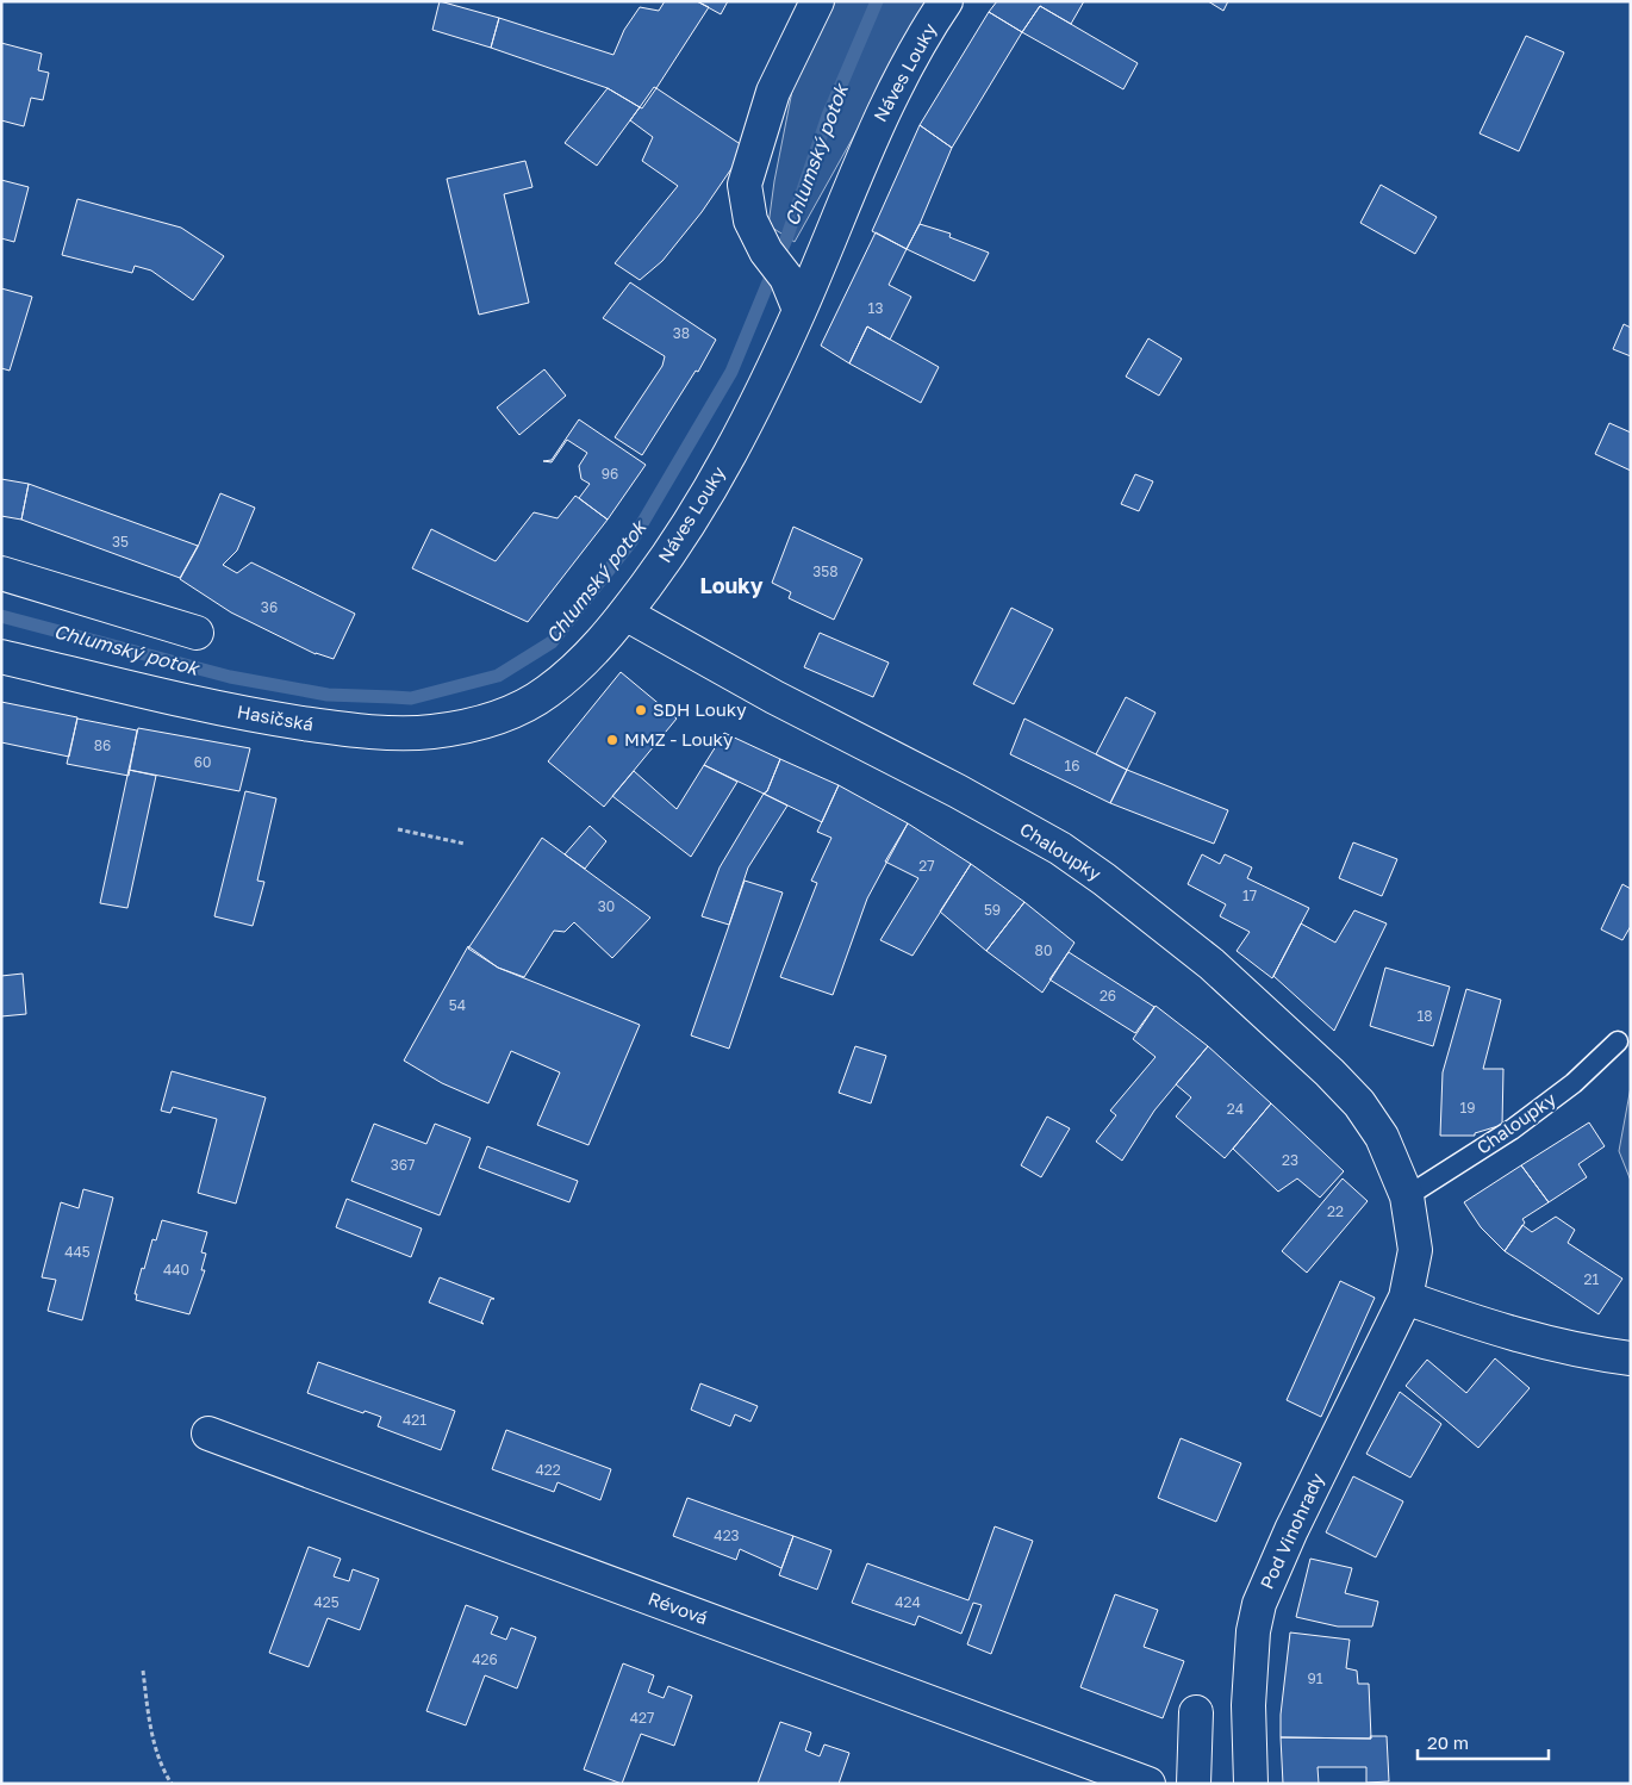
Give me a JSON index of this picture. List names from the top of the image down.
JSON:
{
  "streets": {
    "street": [
      "Náves Louky",
      "Hasičská",
      "Chaloupky",
      "Pod Vinohrady",
      "Révová"
    ]
  },
  "crossings": [
    ["Náves Louky", "Hasičská"],
    ["Náves Louky", "Chaloupky"],
    ["Chaloupky", "Pod Vinohrady"]
  ],
  "districts": ["Louky"],
  "water": ["Chlumský potok"],
  "places": ["SDH Louky", "MMZ - Louky"],
  "house_numbers": [
    "13",
    "38",
    "96",
    "35",
    "358",
    "36",
    "86",
    "60",
    "16",
    "27",
    "17",
    "30",
    "59",
    "80",
    "26",
    "54",
    "18",
    "19",
    "24",
    "23",
    "367",
    "22",
    "445",
    "440",
    "21",
    "421",
    "422",
    "423",
    "425",
    "424",
    "426",
    "91",
    "427"
  ],
  "scale_bar": "20 m"
}
